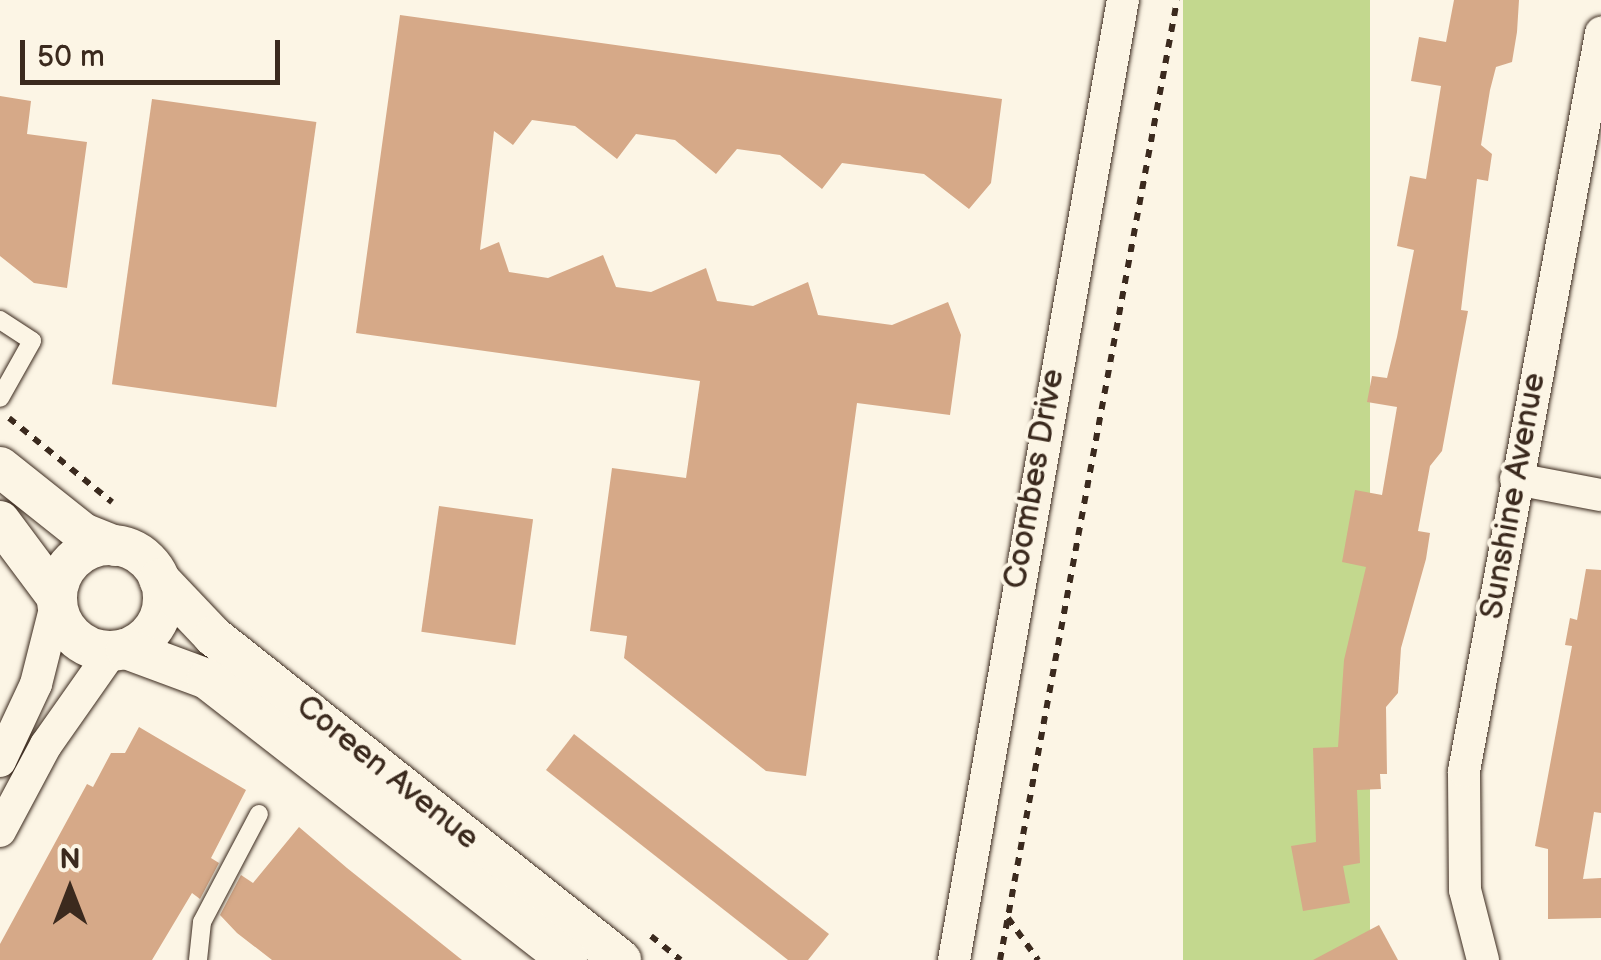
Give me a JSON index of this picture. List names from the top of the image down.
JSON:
{
  "streets": {
    "street": ["Coombes Drive", "Sunshine Avenue", "Coreen Avenue"]
  },
  "scale_bar": "50 m",
  "north": "top"
}
